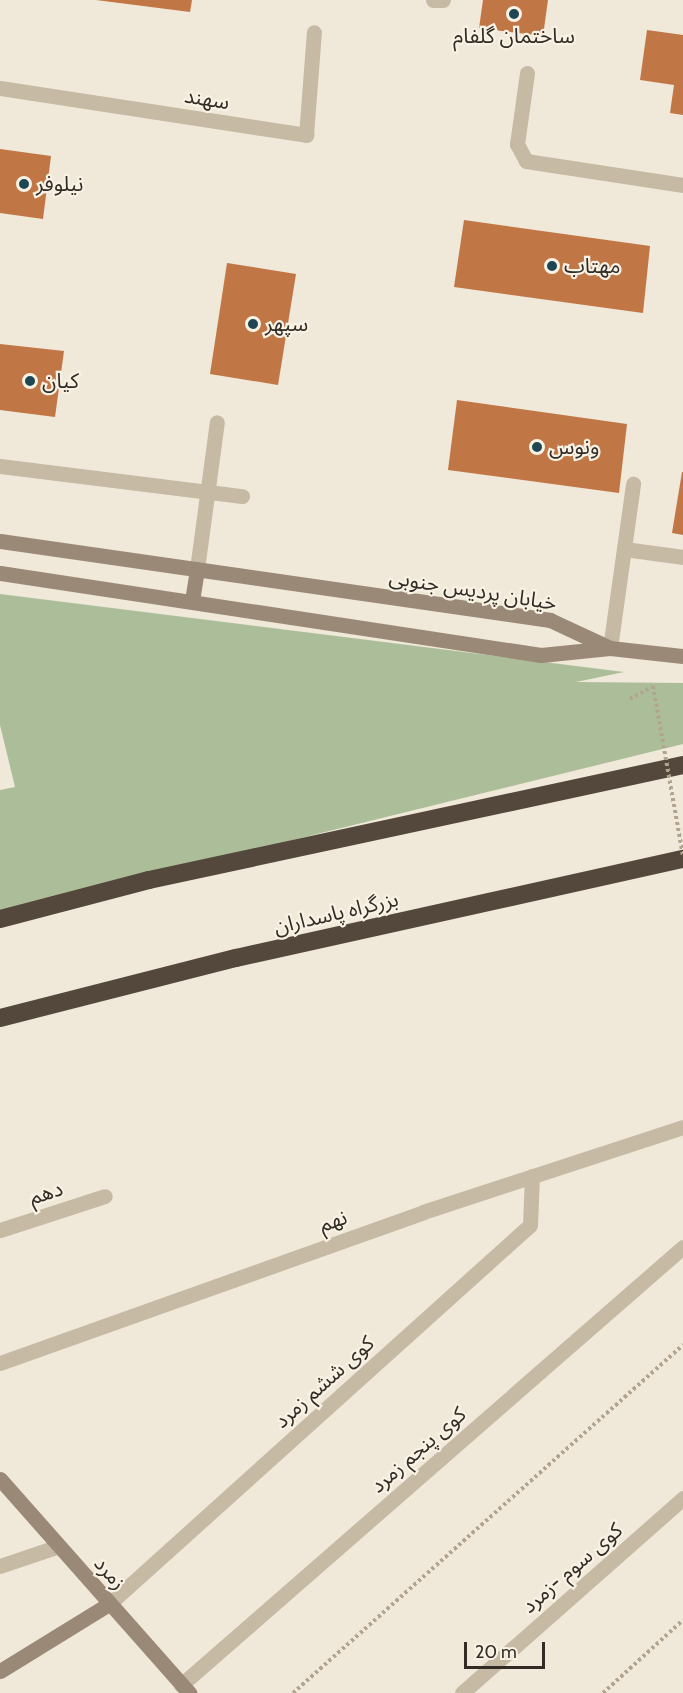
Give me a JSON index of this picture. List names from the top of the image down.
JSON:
{
  "streets": {
    "highway": ["بزرگراه پاسداران"],
    "street": [
      "سهند",
      "خیابان پردیس جنوبی",
      "دهم",
      "نهم",
      "کوی ششم زمرد",
      "کوی پنجم زمرد",
      "کوی سوم -زمرد",
      "زمرد"
    ]
  },
  "crossings": [
    ["نهم", "کوی ششم زمرد"],
    ["کوی ششم زمرد", "زمرد"],
    ["کوی پنجم زمرد", "زمرد"]
  ],
  "places": [
    "ساختمان گلفام",
    "نیلوفر",
    "مهتاب",
    "سپهر",
    "کیان",
    "ونوس"
  ],
  "scale_bar": "20 m"
}
